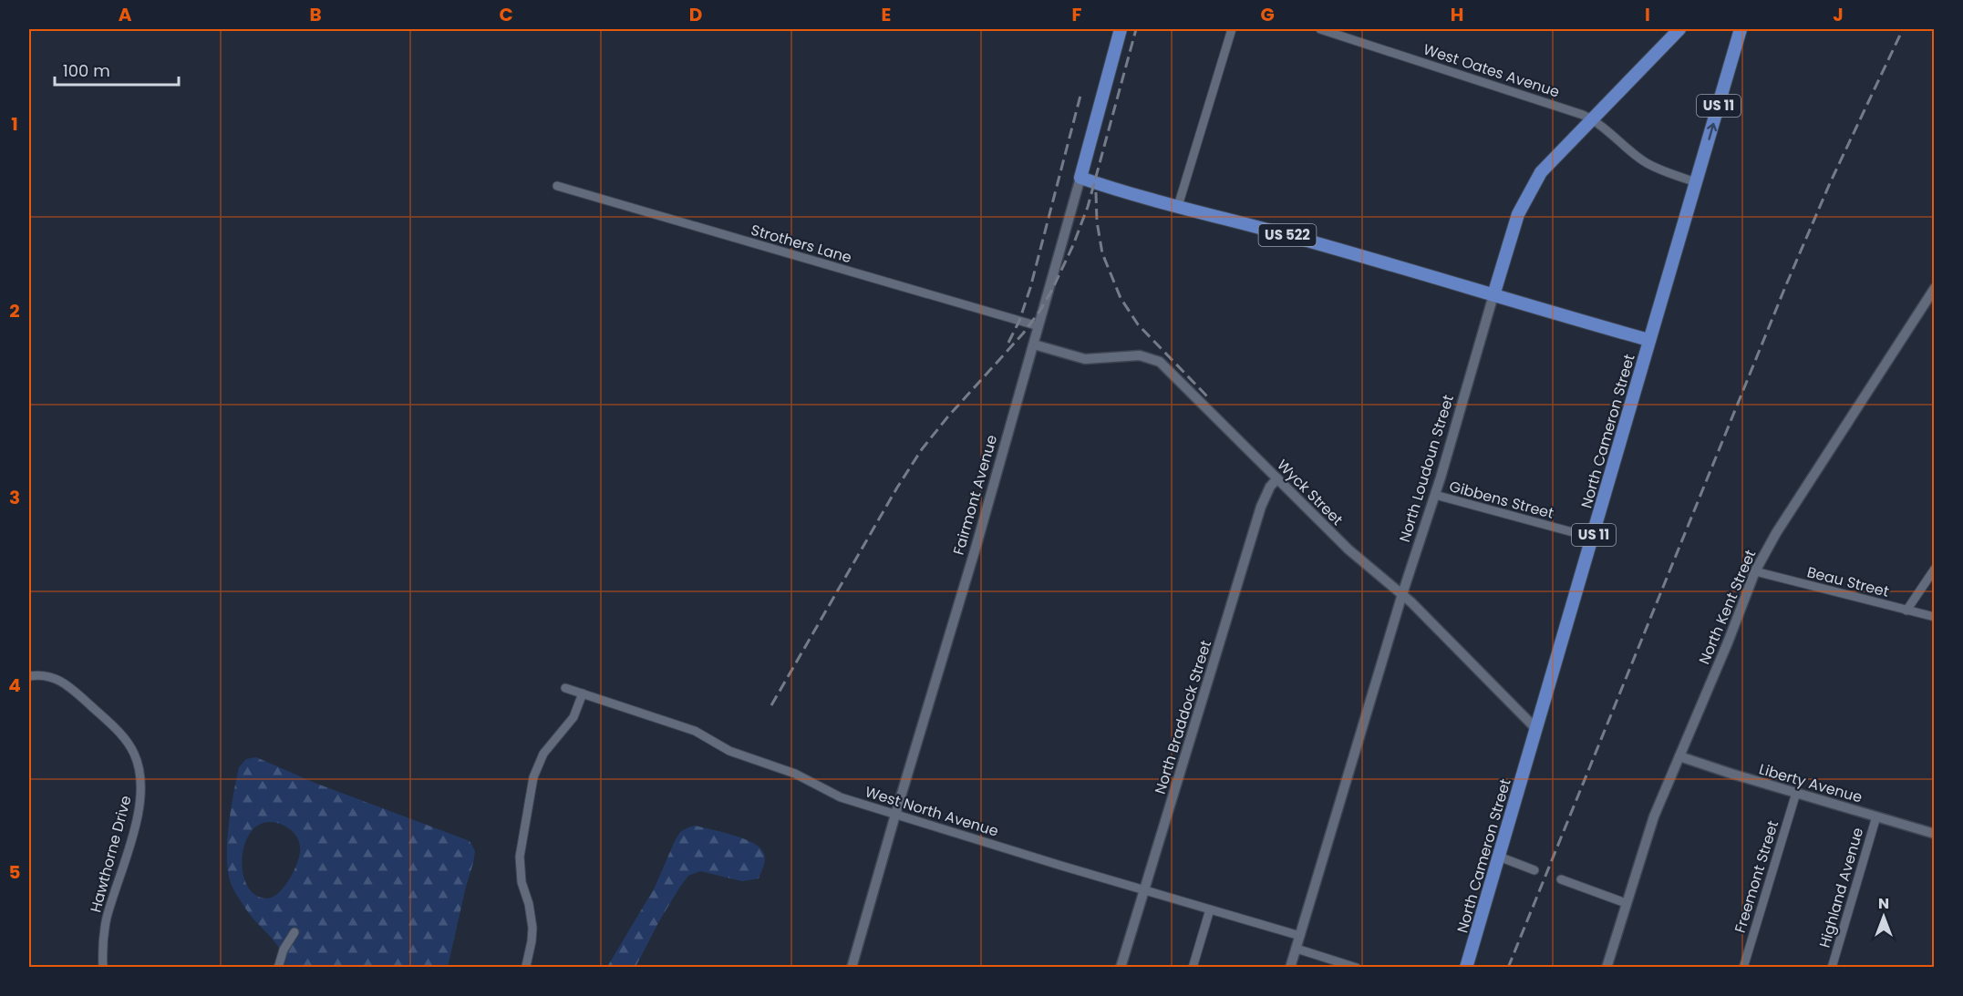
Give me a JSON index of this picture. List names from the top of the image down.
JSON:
{
  "streets": {
    "main road": [
      "US 11",
      "US 522",
      "North Cameron Street",
      "North Loudoun Street",
      "Fairmont Avenue"
    ],
    "street": [
      "West Oates Avenue",
      "Strothers Lane",
      "Wyck Street",
      "Gibbens Street",
      "Beau Street",
      "North Kent Street",
      "North Braddock Street",
      "Liberty Avenue",
      "West North Avenue",
      "Hawthorne Drive",
      "Freemont Street",
      "Highland Avenue"
    ]
  },
  "crossings": [
    ["West Oates Avenue", "North Loudoun Street"],
    ["US 522", "North Loudoun Street"],
    ["US 522", "Fairmont Avenue"],
    ["Strothers Lane", "Fairmont Avenue"],
    ["North Cameron Street", "Wyck Street"],
    ["North Cameron Street", "Gibbens Street"],
    ["North Loudoun Street", "Wyck Street"],
    ["North Loudoun Street", "Gibbens Street"],
    ["North Loudoun Street", "West North Avenue"],
    ["Wyck Street", "Fairmont Avenue"],
    ["Wyck Street", "North Braddock Street"],
    ["Fairmont Avenue", "West North Avenue"],
    ["Beau Street", "North Kent Street"],
    ["North Kent Street", "Liberty Avenue"],
    ["North Braddock Street", "West North Avenue"],
    ["Liberty Avenue", "Freemont Street"],
    ["Liberty Avenue", "Highland Avenue"]
  ],
  "scale_bar": "100 m",
  "north": "top",
  "grid": {
    "columns": [
      "A",
      "B",
      "C",
      "D",
      "E",
      "F",
      "G",
      "H",
      "I",
      "J"
    ],
    "rows": [
      "1",
      "2",
      "3",
      "4",
      "5"
    ]
  }
}
